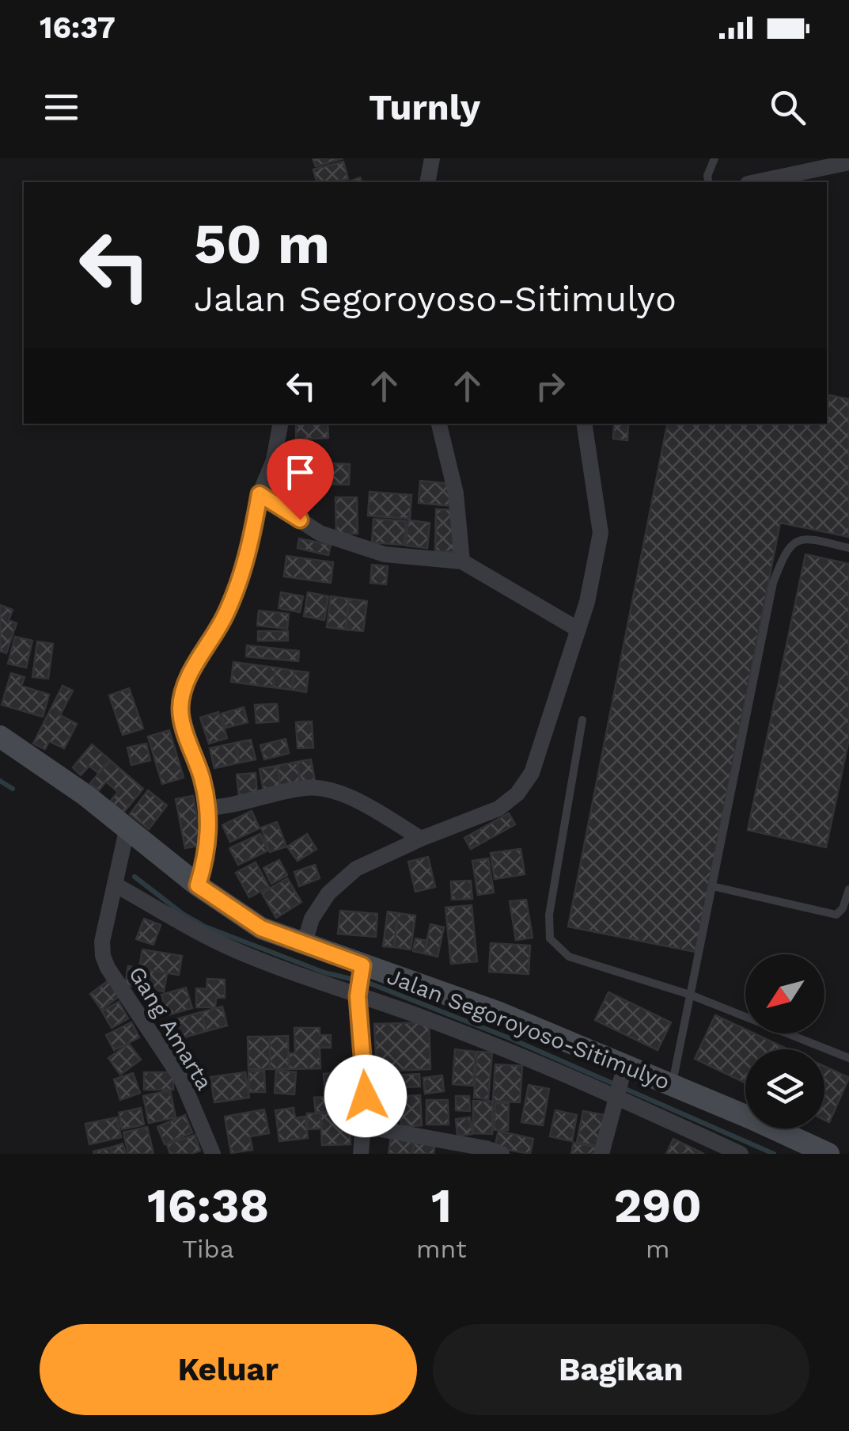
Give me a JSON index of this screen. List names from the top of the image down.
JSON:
{
  "streets": {
    "main road": ["Jalan Segoroyoso-Sitimulyo"],
    "street": ["Gang Amarta"]
  },
  "crossings": [
    ["Gang Amarta", "Jalan Segoroyoso-Sitimulyo"]
  ],
  "north": "bottom left",
  "page": {
    "status": "16:37",
    "header": "Turnly",
    "turn": ["50 m", "Jalan Segoroyoso-Sitimulyo"],
    "eta": [
      "16:38",
      "Tiba",
      "1",
      "mnt",
      "290",
      "m"
    ],
    "buttons": ["Keluar", "Bagikan"]
  }
}
